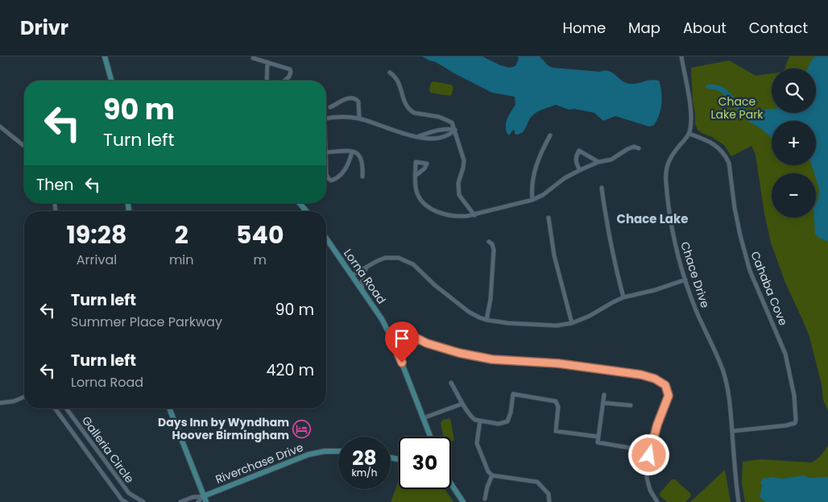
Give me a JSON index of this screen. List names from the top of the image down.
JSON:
{
  "streets": {
    "street": [
      "Chace Drive",
      "Lorna Road",
      "Cahaba Cove",
      "Galleria Circle",
      "Riverchase Drive"
    ]
  },
  "crossings": [
    ["Chace Drive", "Cahaba Cove"]
  ],
  "districts": ["Chace Lake"],
  "parks": ["Chace Lake Park"],
  "places": {
    "hotel": ["Days Inn by Wyndham Hoover Birmingham"]
  },
  "page": {
    "header": "Drivr",
    "nav": [
      "Home",
      "Map",
      "About",
      "Contact"
    ],
    "map_buttons": ["+", "−"],
    "turn": ["90 m", "Turn left"],
    "then": "Then",
    "eta": [
      "19:28",
      "Arrival",
      "2",
      "min",
      "540",
      "m"
    ],
    "list": [
      {
        "name": "Turn left",
        "note": "Summer Place Parkway",
        "value": "90 m"
      },
      {
        "name": "Turn left",
        "note": "Lorna Road",
        "value": "420 m"
      }
    ],
    "speed": "28 km/h",
    "limit": "30"
  }
}
